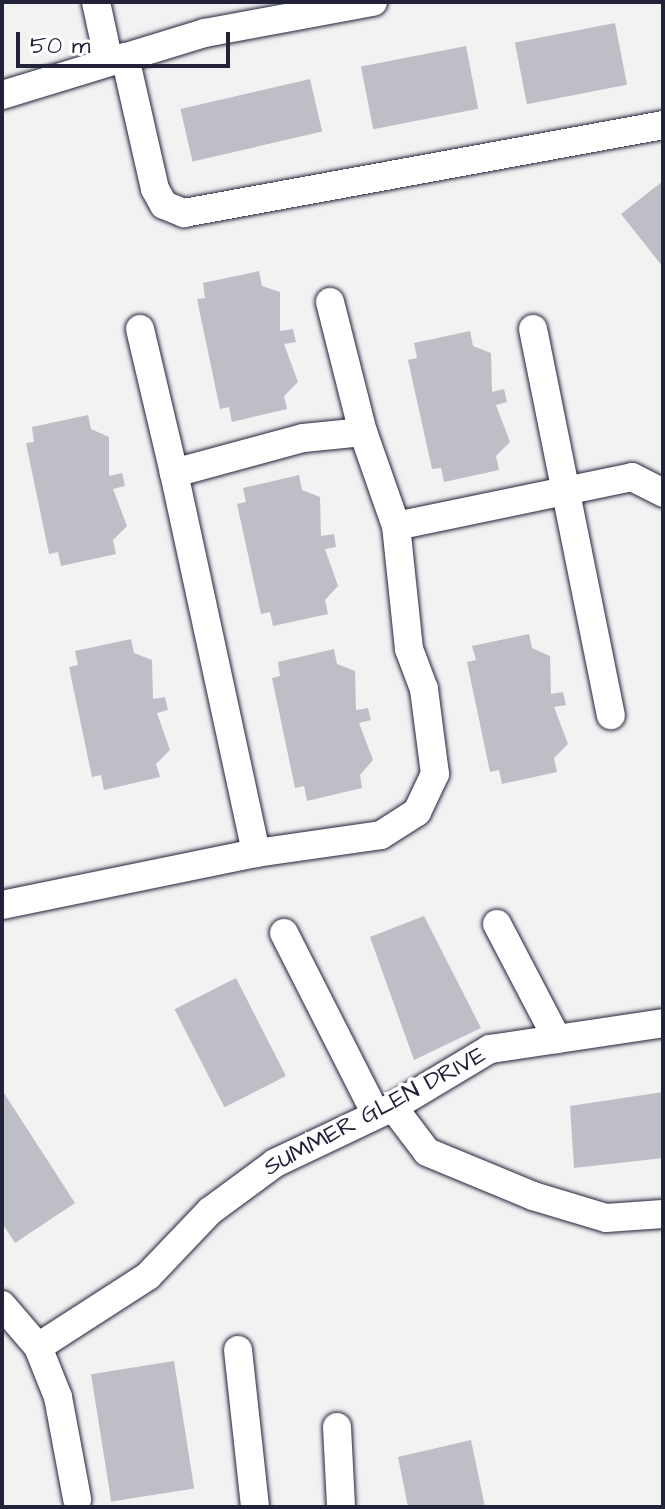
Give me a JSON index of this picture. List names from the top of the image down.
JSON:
{
  "streets": {
    "street": ["SUMMER GLEN DRIVE"]
  },
  "scale_bar": "50 m"
}
